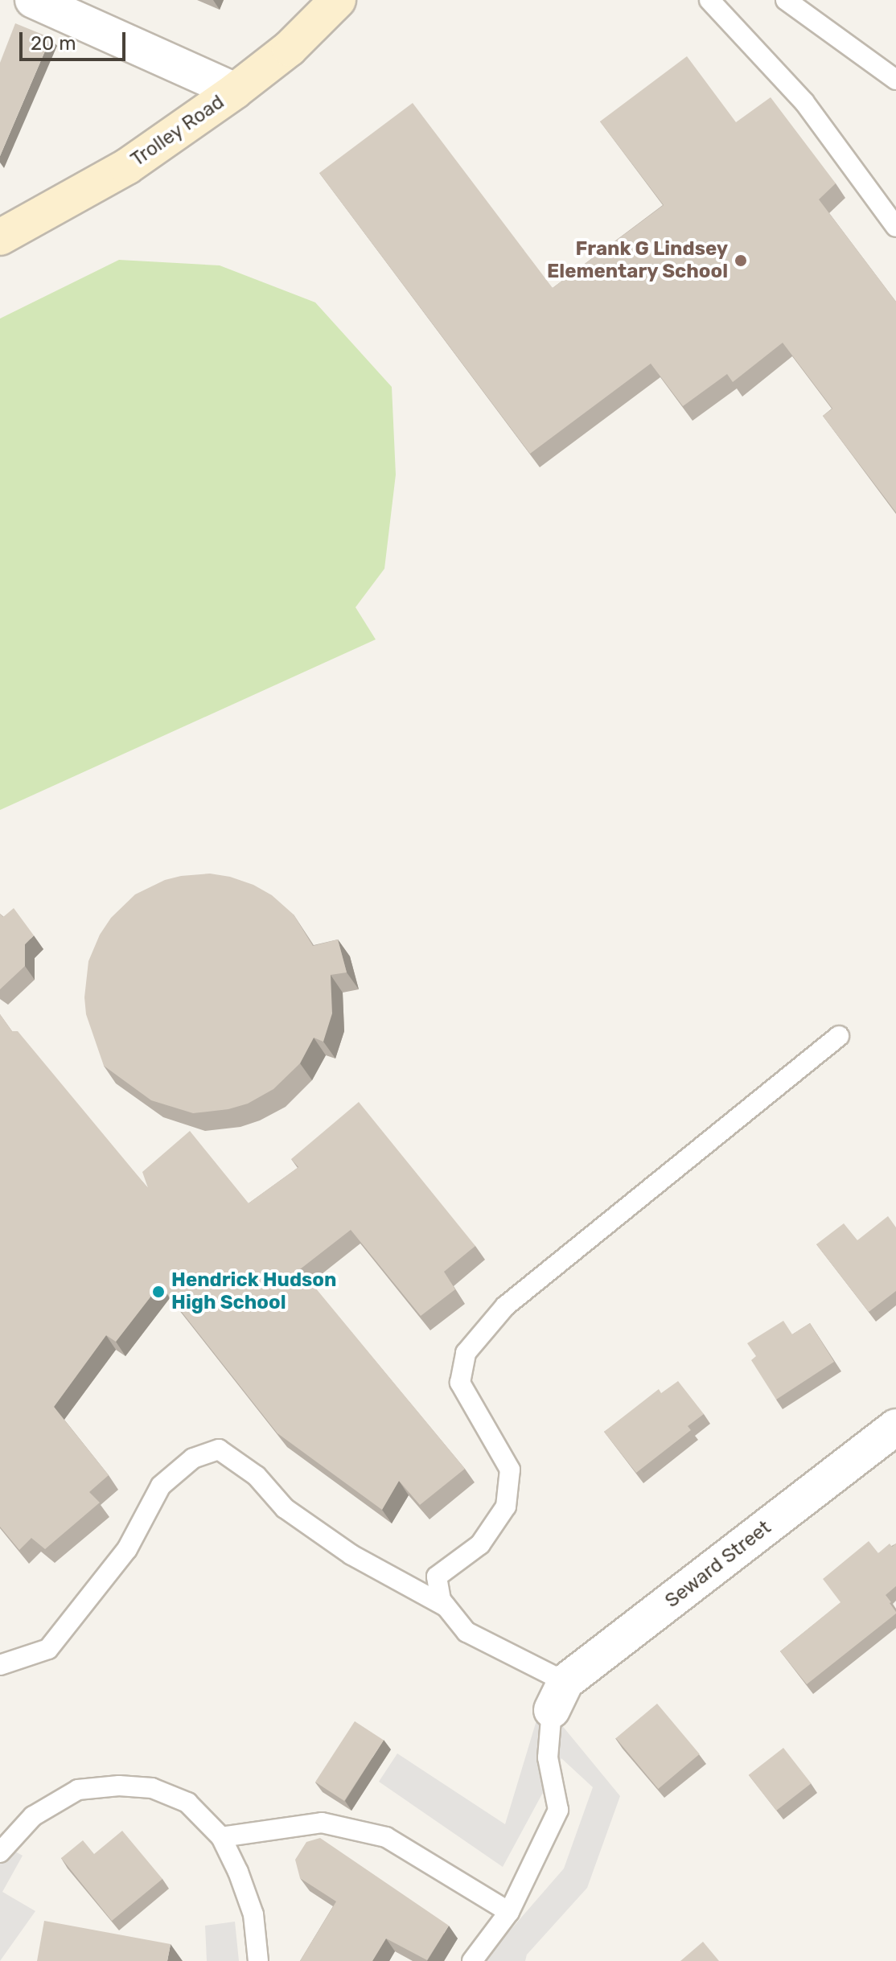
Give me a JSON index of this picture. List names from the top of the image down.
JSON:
{
  "streets": {
    "street": ["Trolley Road", "Seward Street"]
  },
  "places": ["Frank G Lindsey Elementary School", "Hendrick Hudson High School"],
  "scale_bar": "20 m"
}
